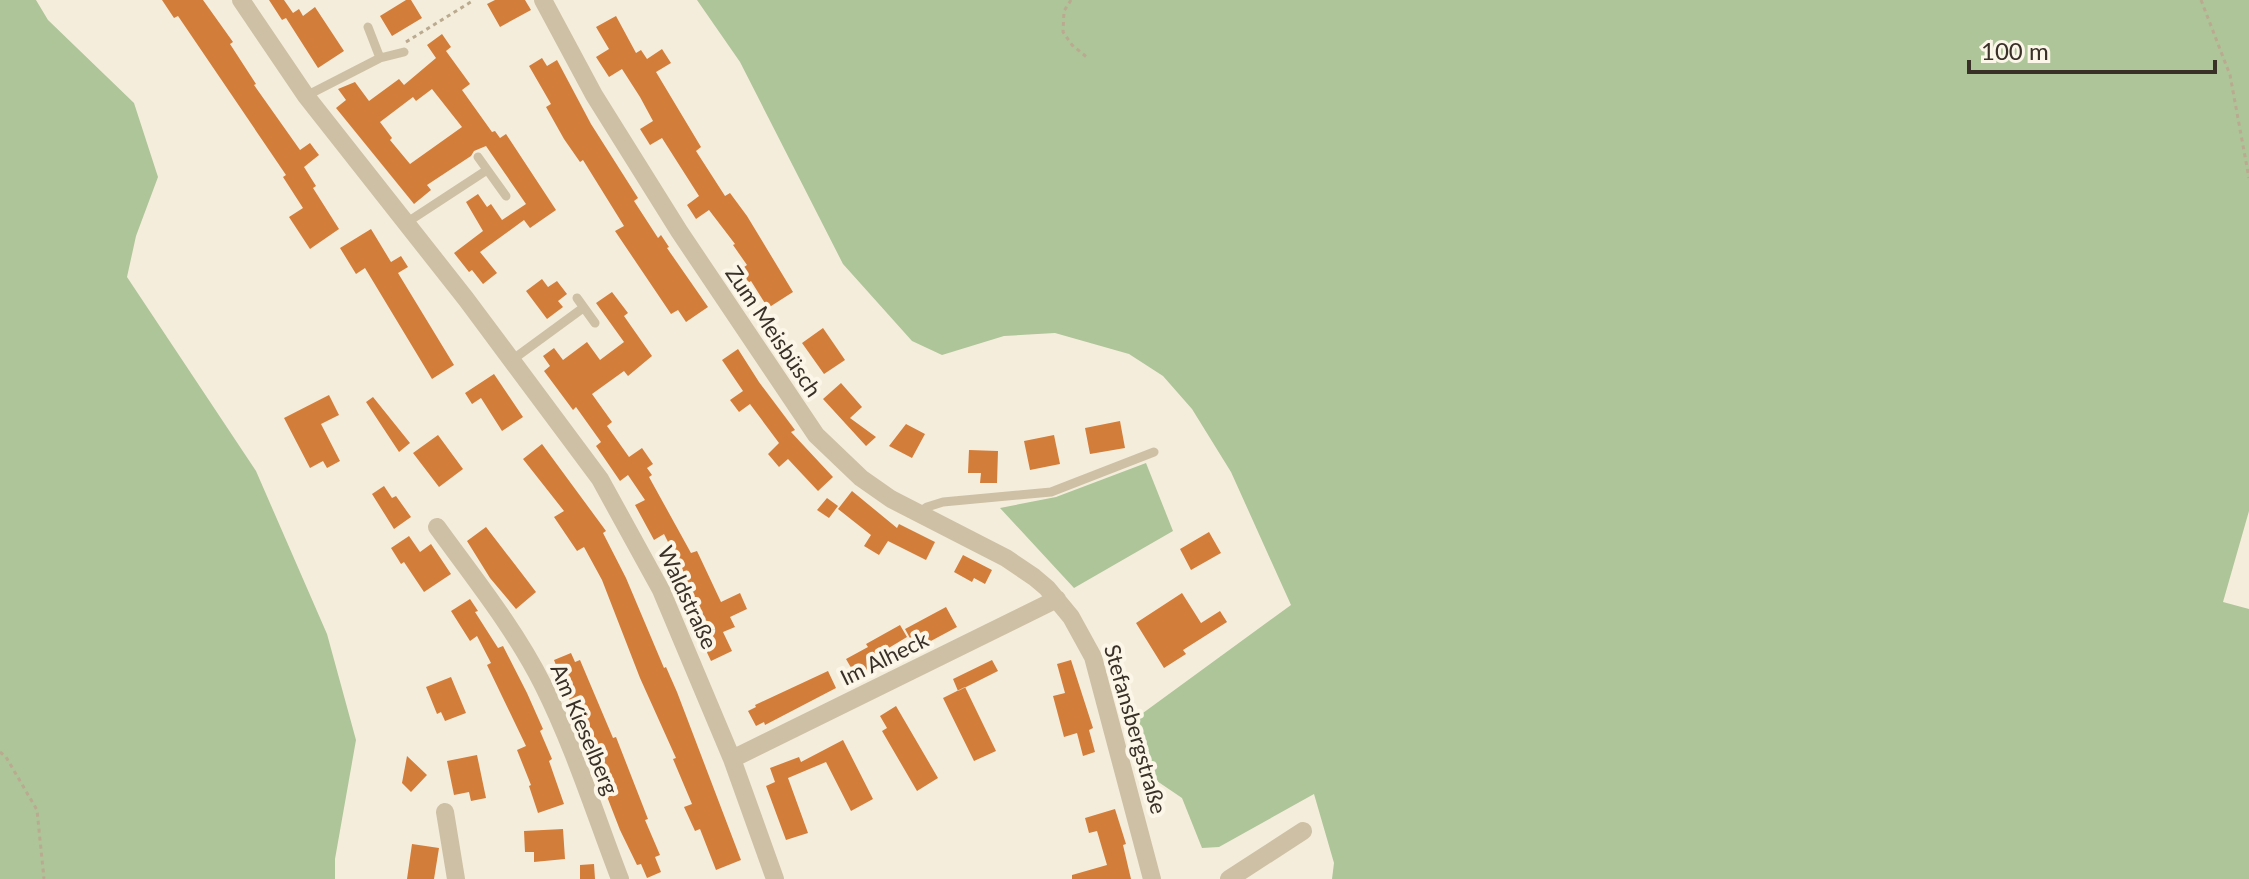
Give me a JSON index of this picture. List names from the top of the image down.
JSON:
{
  "streets": {
    "street": [
      "Zum Meisbüsch",
      "Waldstraße",
      "Im Alheck",
      "Am Kieselberg",
      "Stefansbergstraße"
    ]
  },
  "crossings": [
    ["Zum Meisbüsch", "Im Alheck"],
    ["Zum Meisbüsch", "Stefansbergstraße"],
    ["Waldstraße", "Im Alheck"],
    ["Im Alheck", "Stefansbergstraße"]
  ],
  "scale_bar": "100 m"
}
